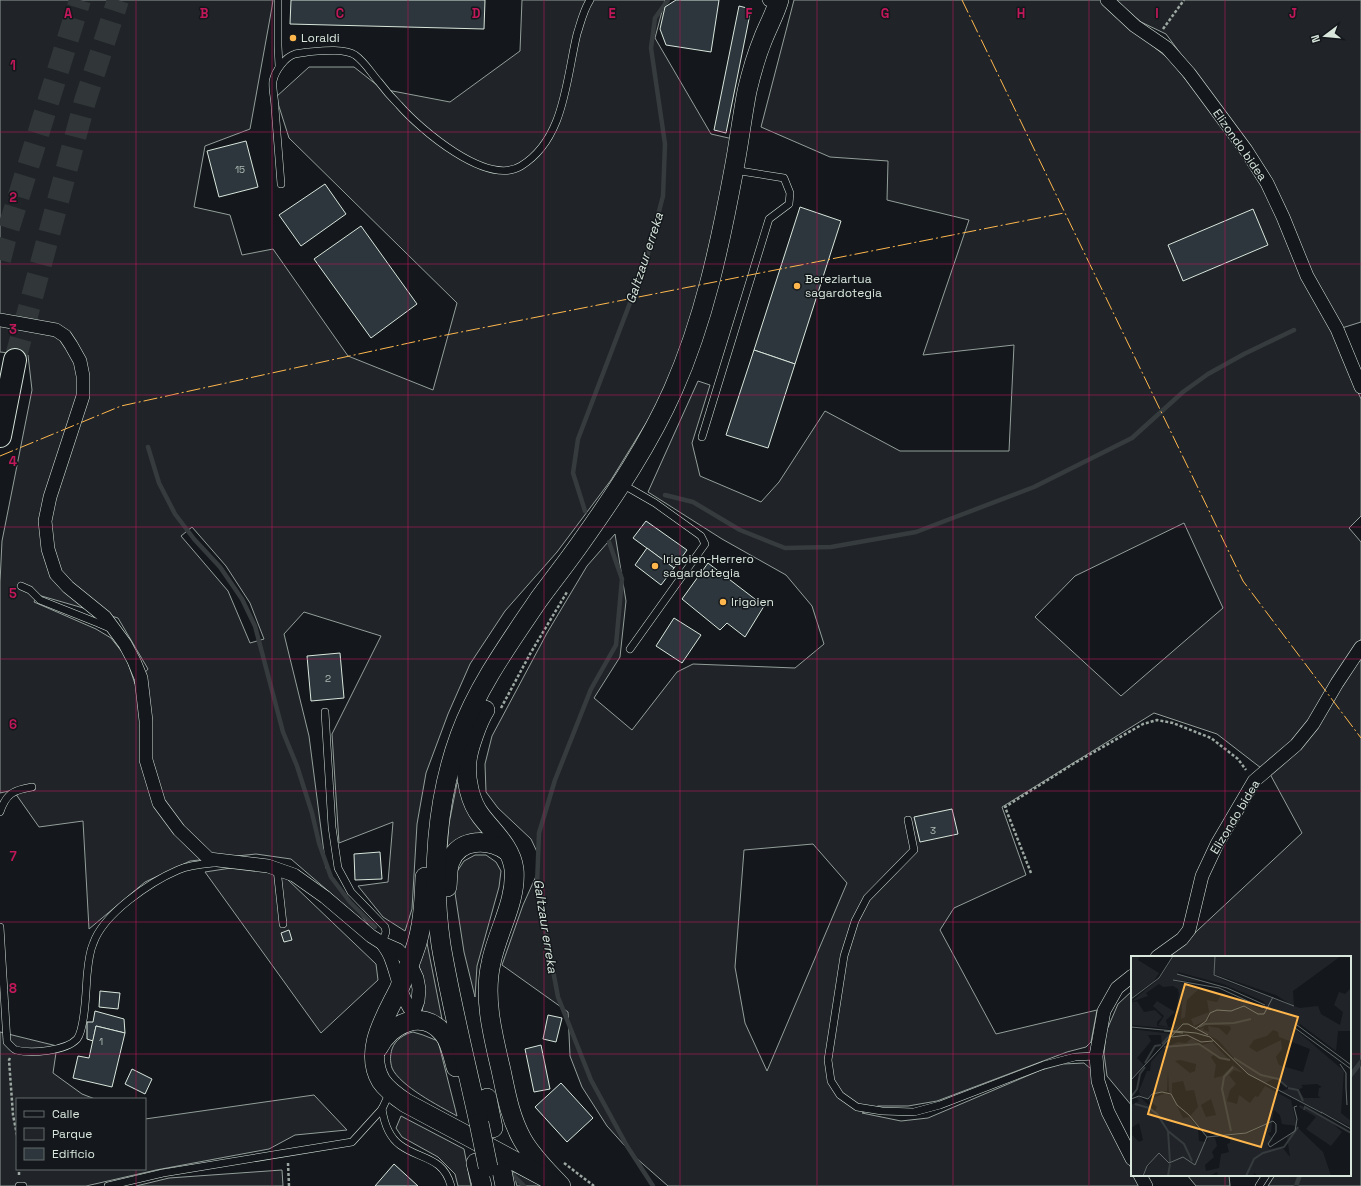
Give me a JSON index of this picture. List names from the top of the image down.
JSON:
{
  "streets": {
    "street": ["Elizondo bidea"]
  },
  "water": ["Galtzaur erreka"],
  "places": [
    "Loraldi",
    "Bereziartua sagardotegia",
    "Irigoien-Herrero sagardotegia",
    "Irigoien"
  ],
  "house_numbers": [
    "15",
    "2",
    "3",
    "1"
  ],
  "legend": ["Calle", "Parque", "Edificio"],
  "north": "left",
  "grid": {
    "columns": [
      "A",
      "B",
      "C",
      "D",
      "E",
      "F",
      "G",
      "H",
      "I",
      "J"
    ],
    "rows": [
      "1",
      "2",
      "3",
      "4",
      "5",
      "6",
      "7",
      "8"
    ]
  }
}
